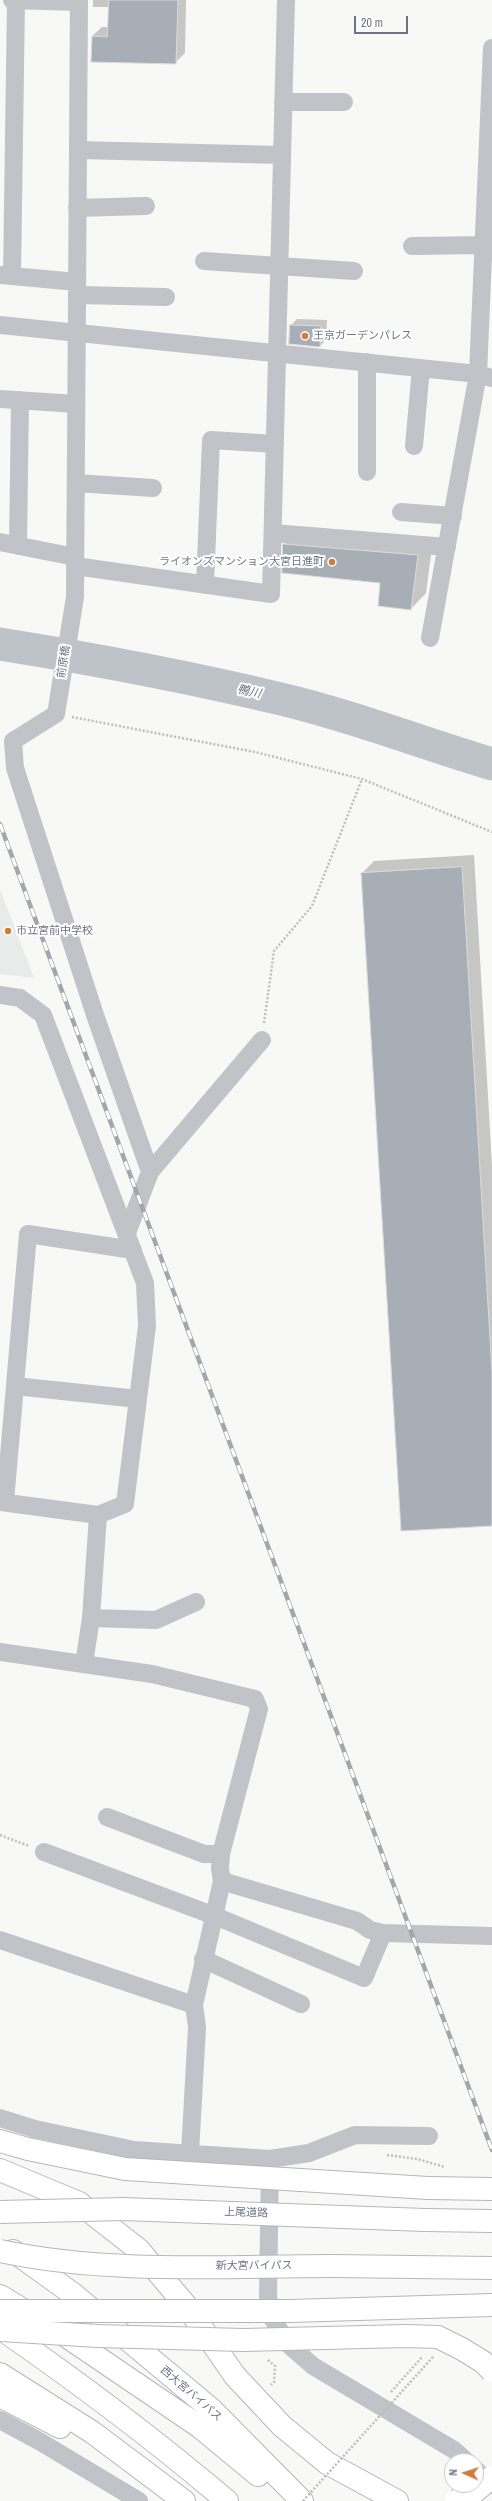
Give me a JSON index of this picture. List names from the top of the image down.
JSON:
{
  "streets": {
    "highway": ["上尾道路", "新大宮バイパス", "西大宮バイパス"],
    "street": ["前原橋"]
  },
  "water": ["鴨川"],
  "places": ["王京ガーデンパレス", "ライオンズマンション大宮日進町", "市立宮前中学校"],
  "scale_bar": "20 m",
  "north": "left"
}
